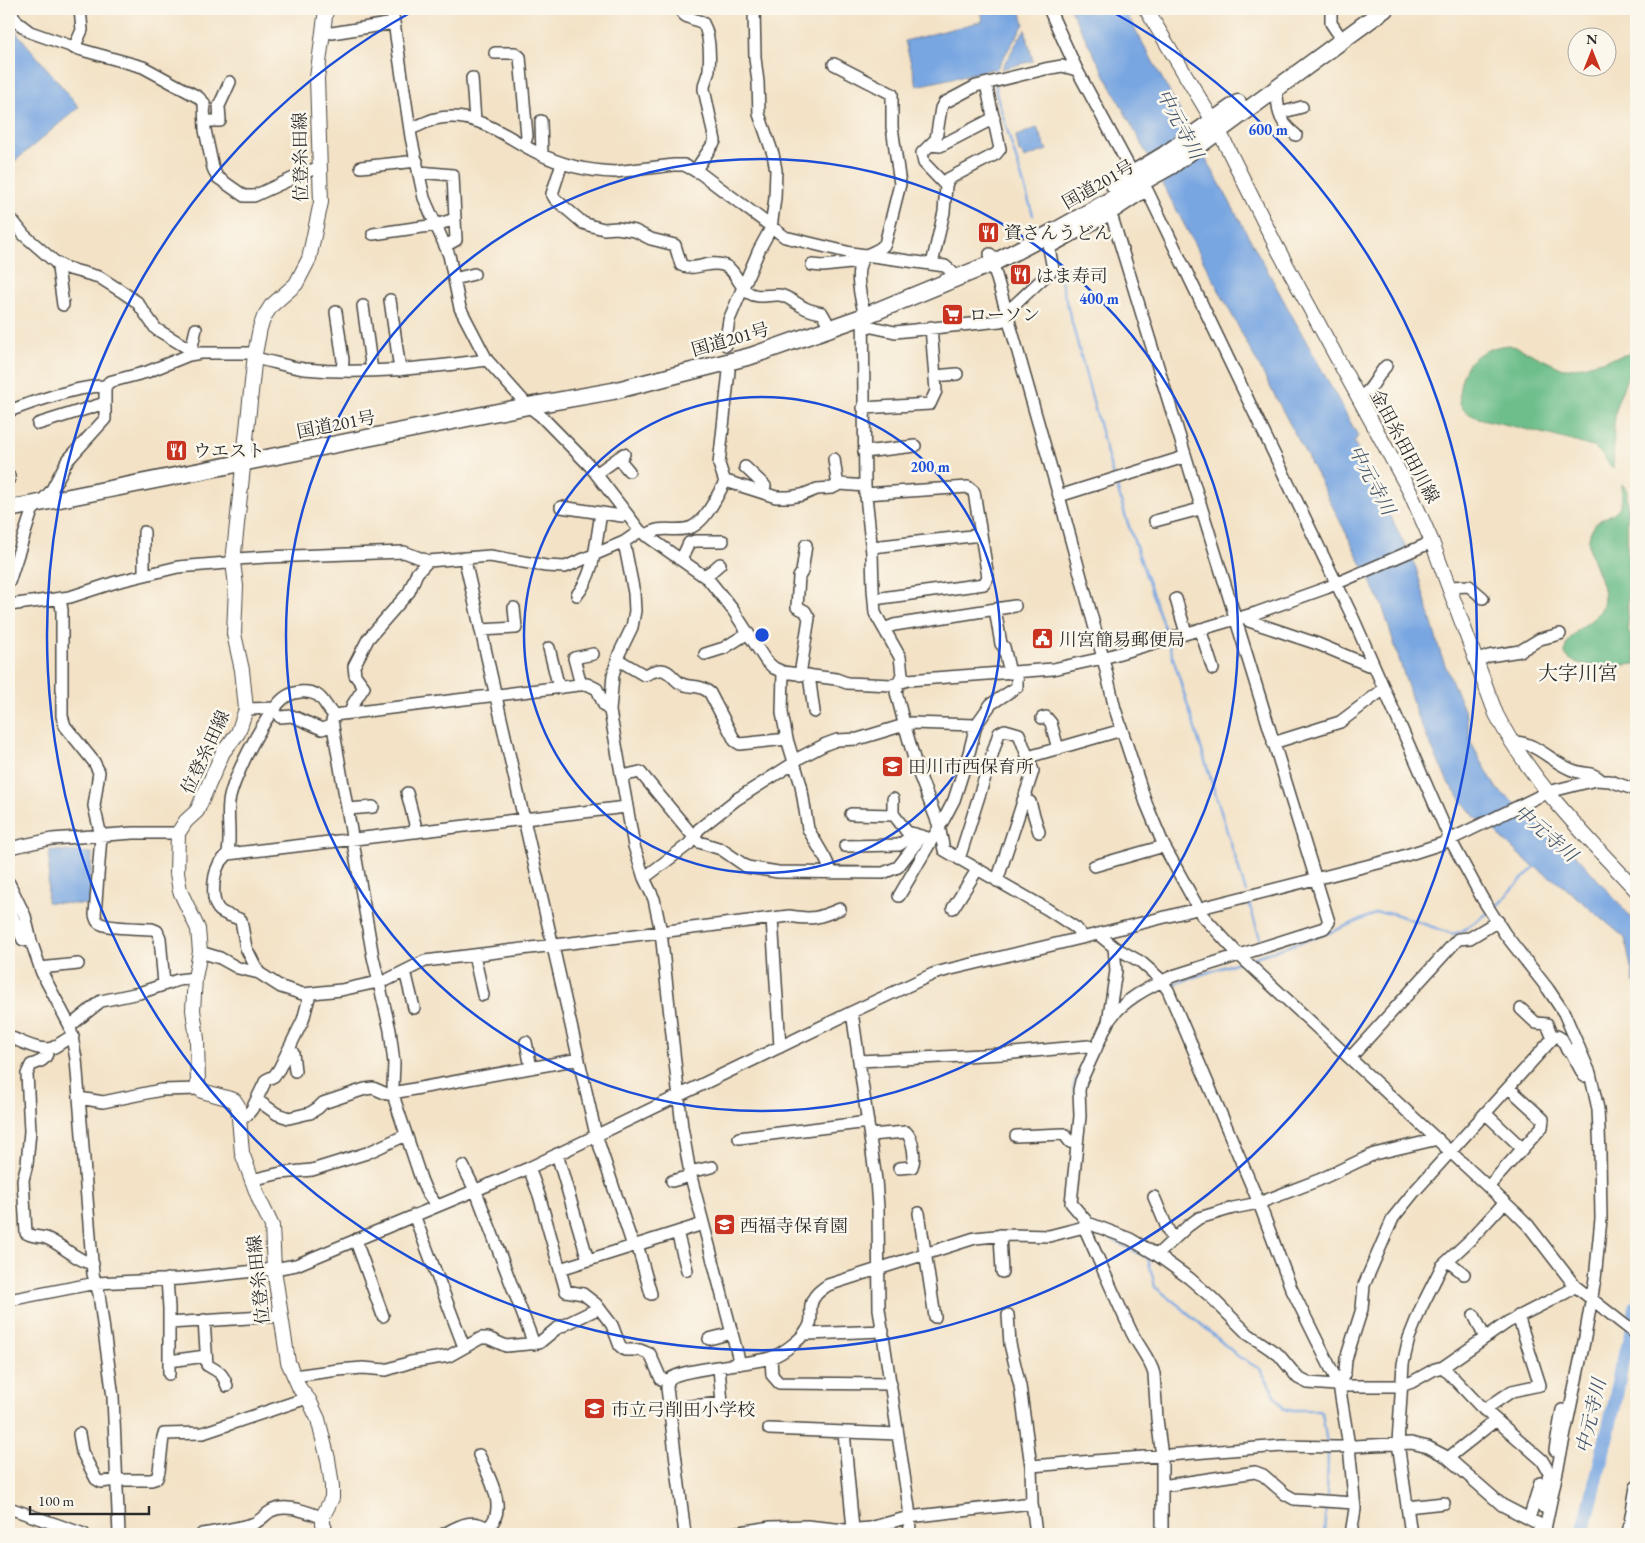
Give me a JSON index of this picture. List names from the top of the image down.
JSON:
{
  "streets": {
    "highway": ["国道201号"],
    "main road": ["位登糸田線", "金田糸田田川線"]
  },
  "crossings": [
    ["位登糸田線", "国道201号"],
    ["国道201号", "金田糸田田川線"]
  ],
  "districts": ["大字川宮"],
  "water": ["中元寺川"],
  "places": {
    "restaurant": ["資さんうどん", "はま寿司", "ウエスト"],
    "supermarket": ["ローソン"],
    "public building": ["川宮簡易郵便局"],
    "school or university": ["田川市西保育所", "西福寺保育園", "市立弓削田小学校"]
  },
  "scale_bar": "100 m",
  "north": "top",
  "rings": ["600 m", "400 m", "200 m"]
}
